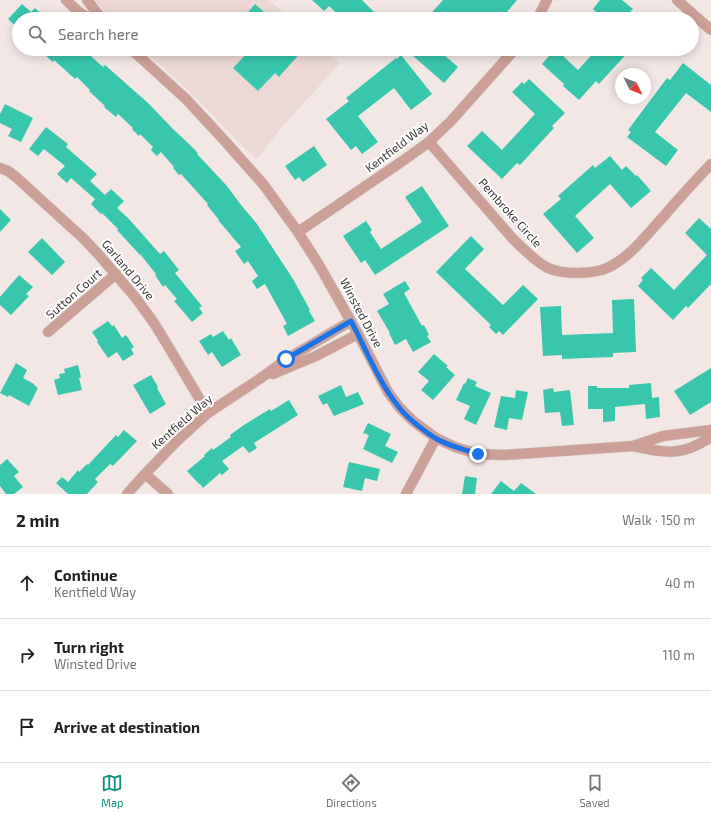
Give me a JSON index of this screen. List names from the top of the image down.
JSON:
{
  "streets": {
    "street": [
      "Kentfield Way",
      "Pembroke Circle",
      "Garland Drive",
      "Sutton Court",
      "Winsted Drive"
    ]
  },
  "crossings": [
    ["Kentfield Way", "Pembroke Circle"],
    ["Kentfield Way", "Garland Drive"],
    ["Kentfield Way", "Winsted Drive"],
    ["Garland Drive", "Sutton Court"]
  ],
  "north": "bottom right",
  "page": {
    "search": "Search here",
    "heading": ["2 min", "Walk · 150 m"],
    "list": [
      ["Continue", "Kentfield Way", "40 m"],
      ["Turn right", "Winsted Drive", "110 m"],
      "Arrive at destination"
    ],
    "nav": ["Map", "Directions", "Saved"]
  }
}
